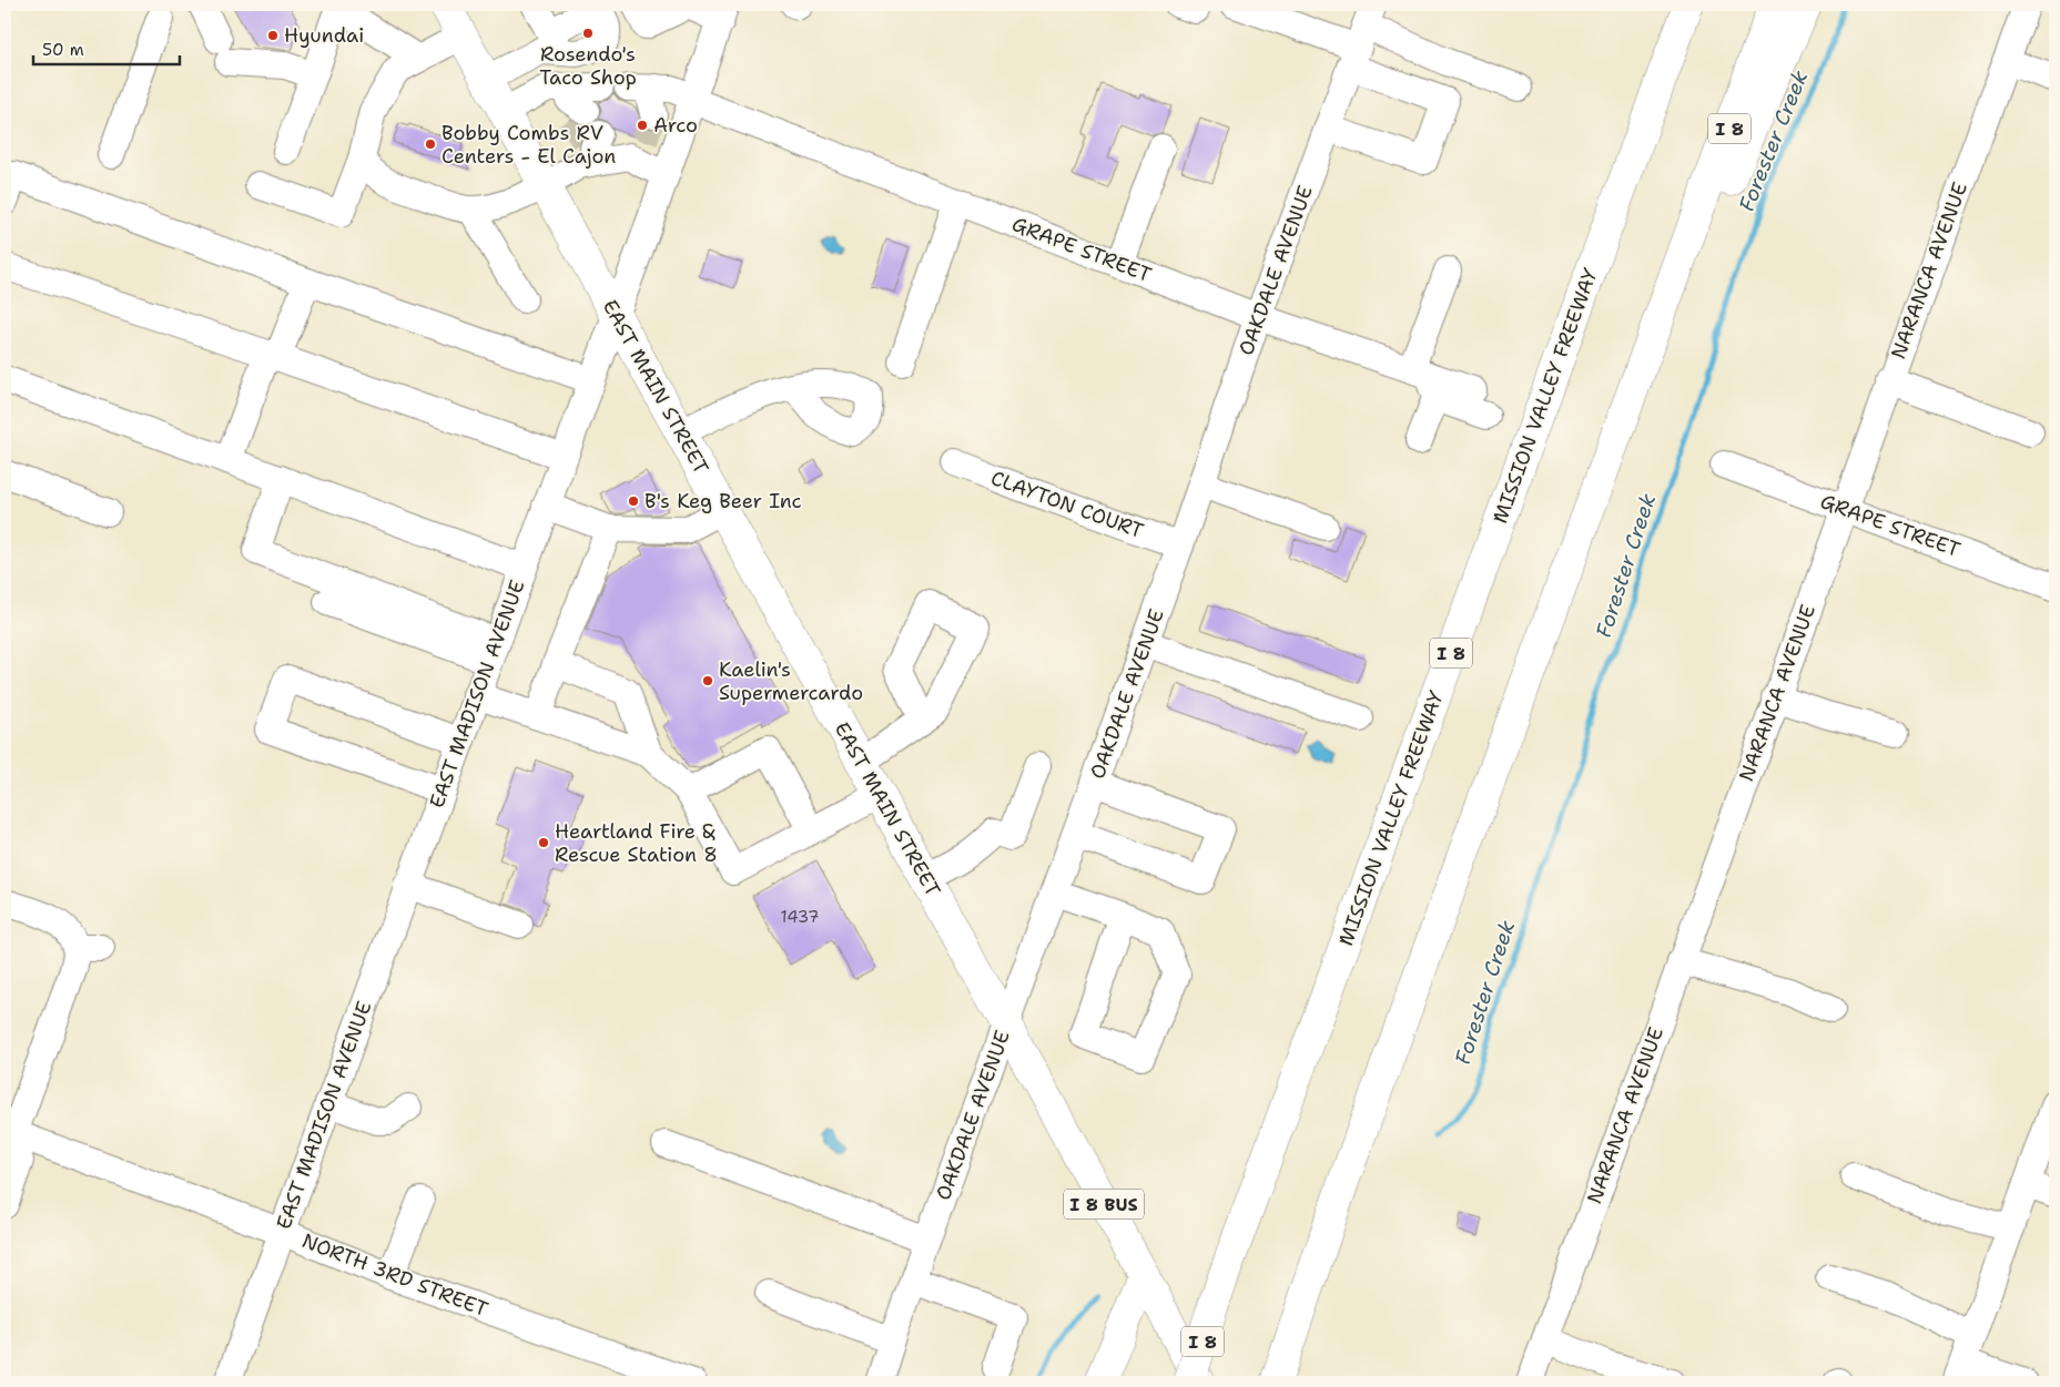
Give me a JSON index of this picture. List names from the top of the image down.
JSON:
{
  "streets": {
    "main road": [
      "I 8",
      "EAST MAIN STREET",
      "MISSION VALLEY FREEWAY",
      "I 8 BUS"
    ],
    "street": [
      "GRAPE STREET",
      "OAKDALE AVENUE",
      "NARANCA AVENUE",
      "CLAYTON COURT",
      "EAST MADISON AVENUE",
      "NORTH 3RD STREET"
    ]
  },
  "crossings": [
    ["GRAPE STREET", "OAKDALE AVENUE"],
    ["GRAPE STREET", "NARANCA AVENUE"],
    ["GRAPE STREET", "EAST MADISON AVENUE"],
    ["OAKDALE AVENUE", "EAST MAIN STREET"],
    ["OAKDALE AVENUE", "CLAYTON COURT"],
    ["EAST MAIN STREET", "EAST MADISON AVENUE"],
    ["EAST MADISON AVENUE", "NORTH 3RD STREET"]
  ],
  "water": ["Forester Creek"],
  "places": [
    "Rosendo's Taco Shop",
    "Hyundai",
    "Arco",
    "Bobby Combs RV Centers - El Cajon",
    "B's Keg Beer Inc",
    "Kaelin's Supermercardo",
    "Heartland Fire & Rescue Station 8"
  ],
  "house_numbers": ["1437"],
  "scale_bar": "50 m"
}
